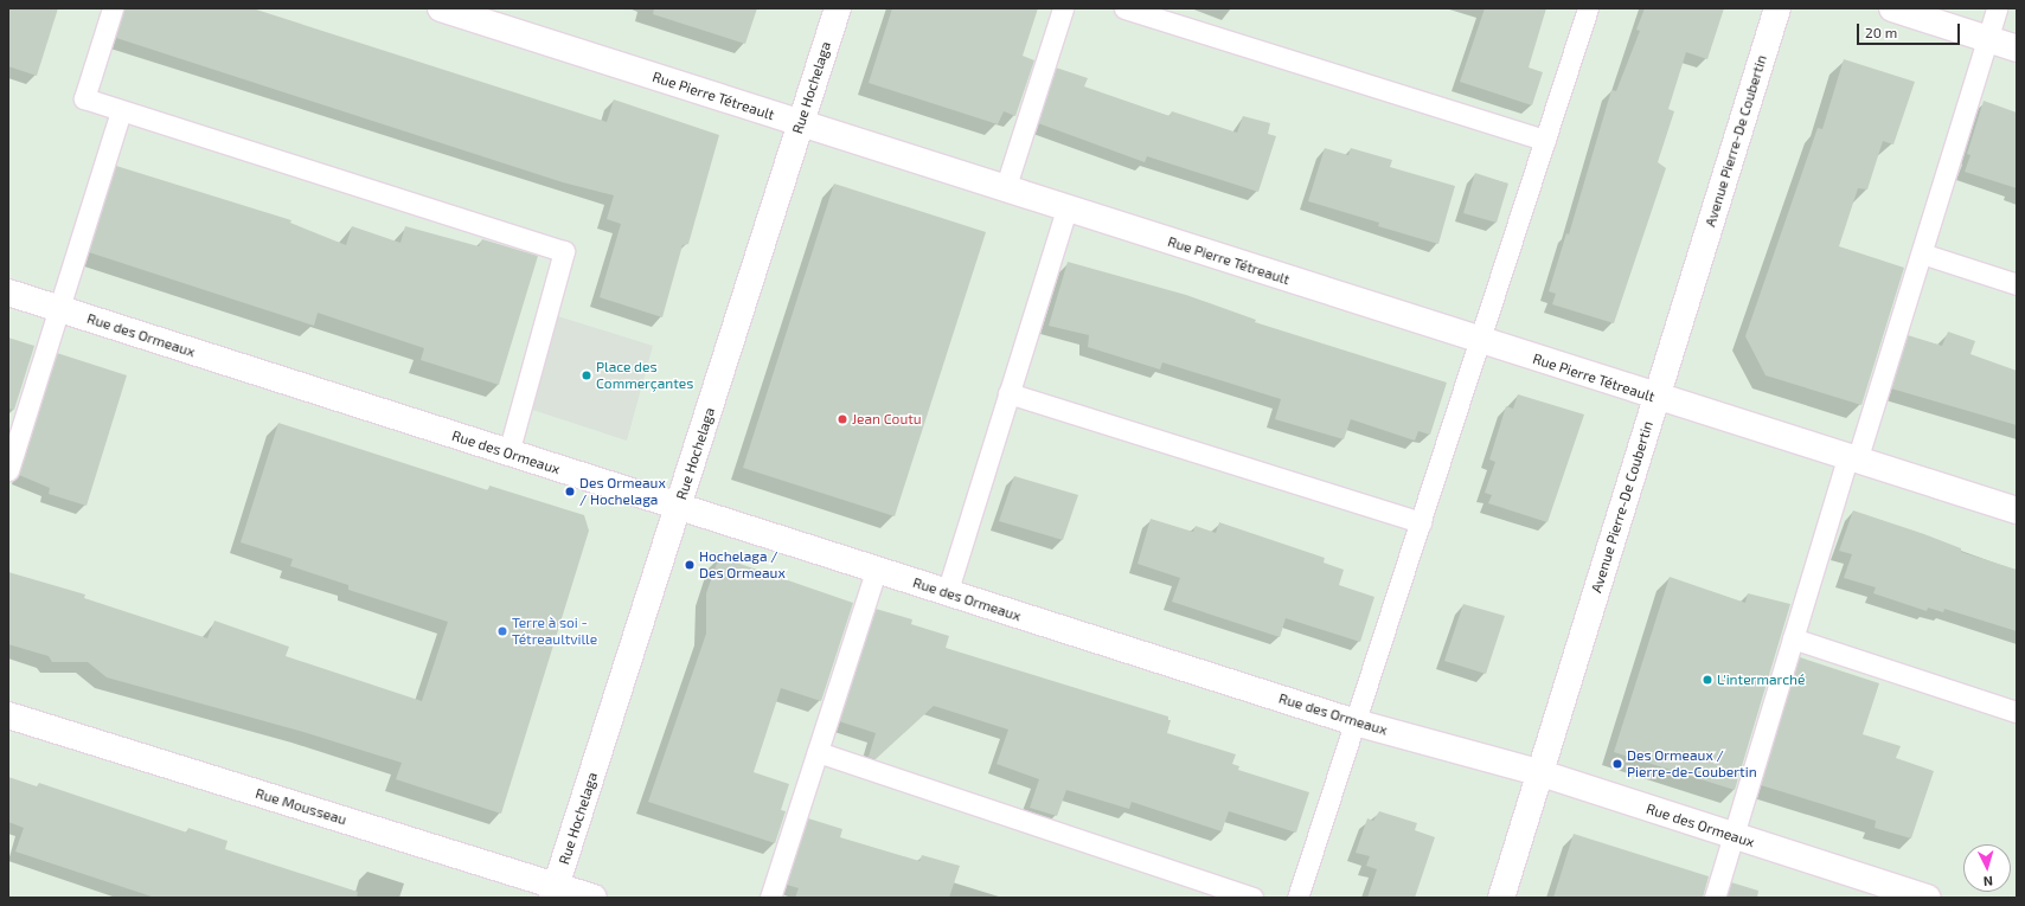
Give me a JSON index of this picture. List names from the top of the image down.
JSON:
{
  "streets": {
    "street": [
      "Rue Hochelaga",
      "Rue Pierre Tétreault",
      "Avenue Pierre-De Coubertin",
      "Rue des Ormeaux",
      "Rue Mousseau"
    ]
  },
  "crossings": [
    ["Rue Hochelaga", "Rue Pierre Tétreault"],
    ["Rue Hochelaga", "Rue des Ormeaux"],
    ["Rue Hochelaga", "Rue Mousseau"],
    ["Rue Pierre Tétreault", "Avenue Pierre-De Coubertin"],
    ["Avenue Pierre-De Coubertin", "Rue des Ormeaux"]
  ],
  "places": [
    "Place des Commerçantes",
    "Jean Coutu",
    "Des Ormeaux / Hochelaga",
    "Hochelaga / Des Ormeaux",
    "Terre à soi - Tétreaultville",
    "L'intermarché",
    "Des Ormeaux / Pierre-de-Coubertin"
  ],
  "scale_bar": "20 m",
  "north": "bottom"
}
